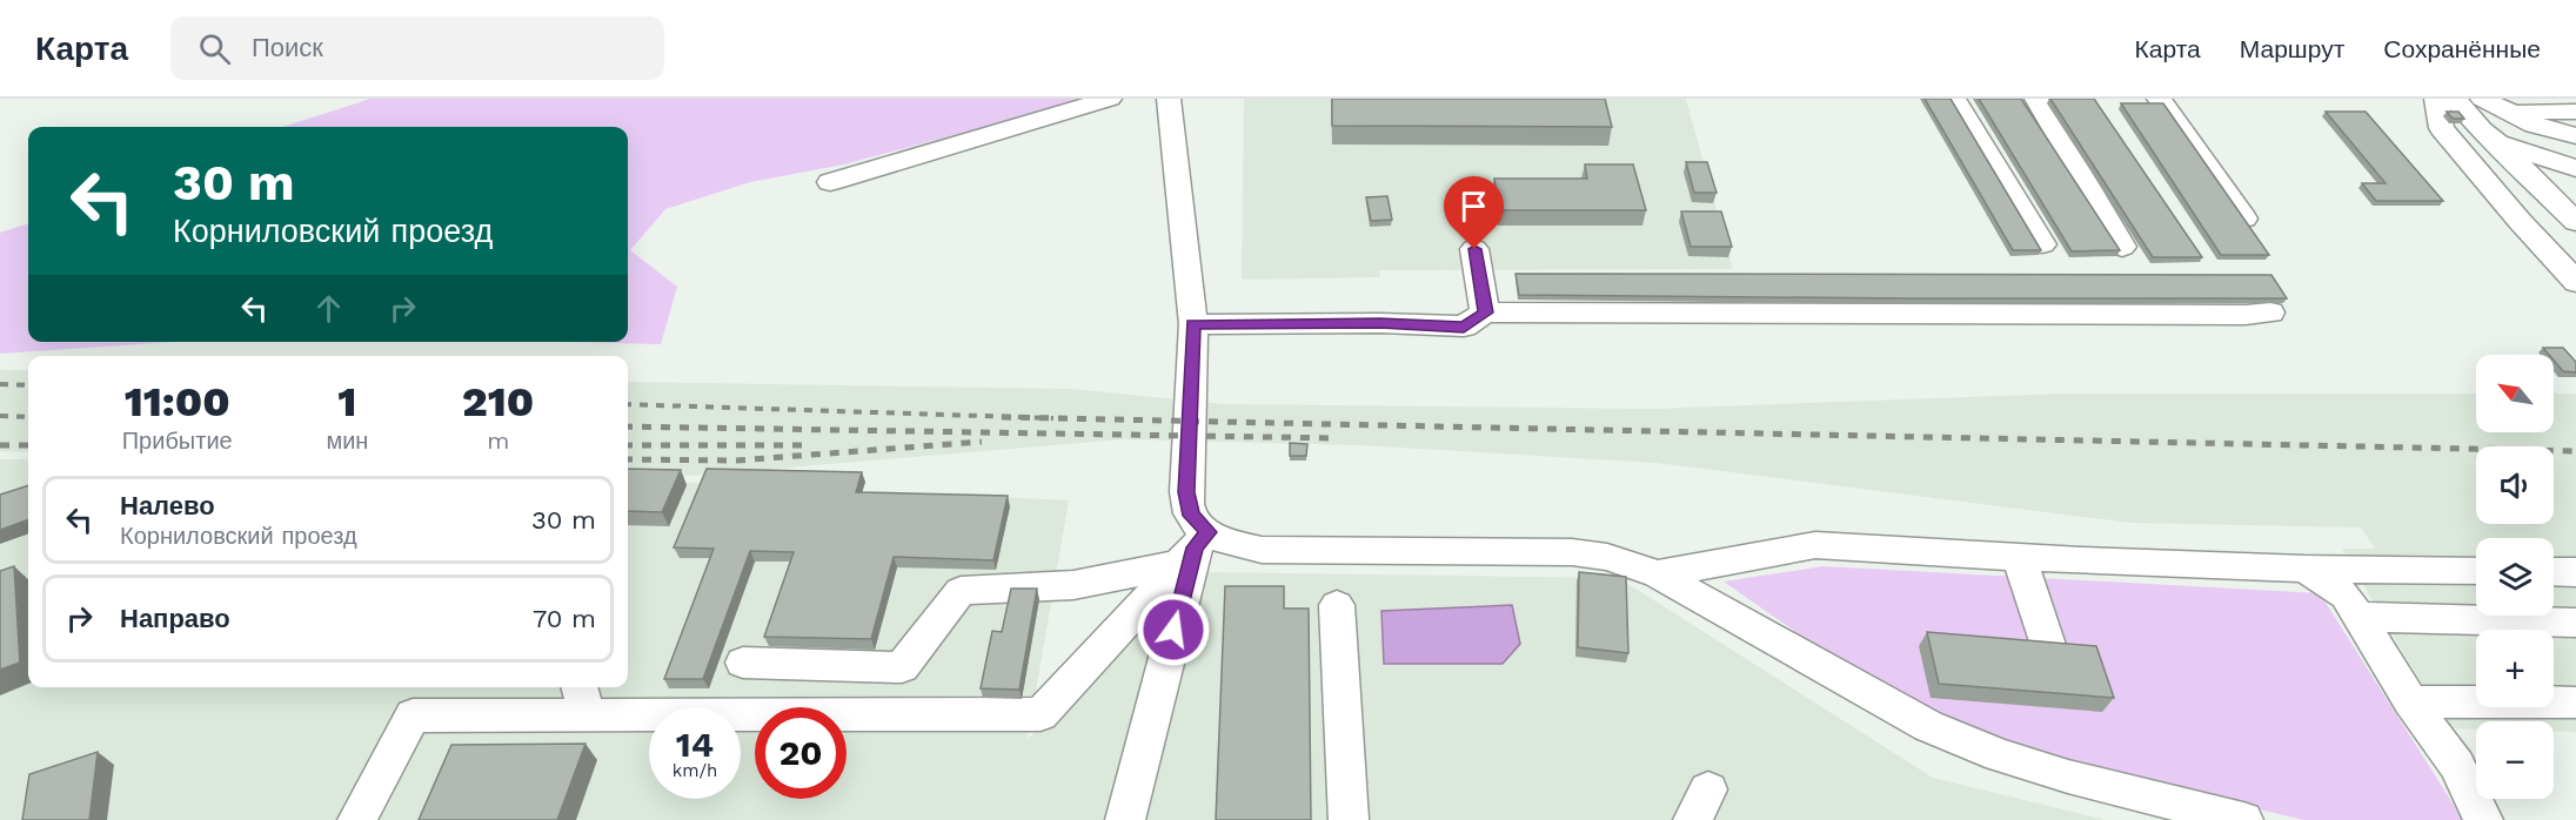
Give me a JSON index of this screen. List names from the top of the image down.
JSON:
{
  "north": "top left",
  "page": {
    "header": "Карта",
    "search": "Поиск",
    "nav": ["Карта", "Маршрут", "Сохранённые"],
    "turn": ["30 m", "Корниловский проезд"],
    "map_buttons": ["+", "−"],
    "eta": [
      "11:00",
      "Прибытие",
      "1",
      "мин",
      "210",
      "m"
    ],
    "list": [
      {
        "name": "Налево",
        "note": "Корниловский проезд",
        "value": "30 m"
      },
      {
        "name": "Направо",
        "value": "70 m"
      }
    ],
    "speed": "14 km/h",
    "limit": "20"
  }
}
